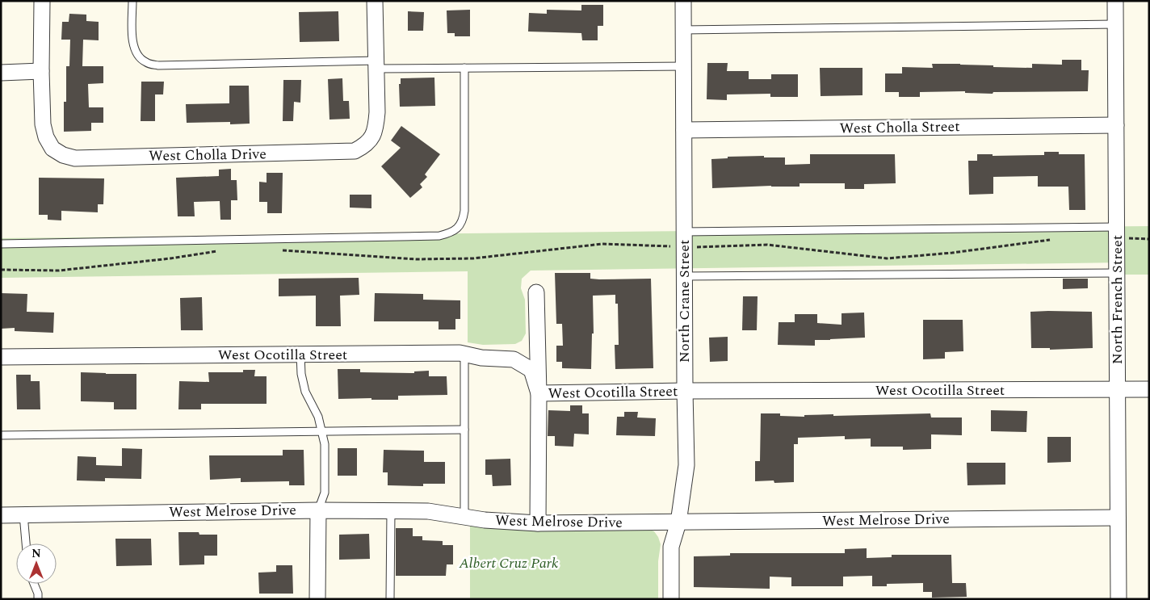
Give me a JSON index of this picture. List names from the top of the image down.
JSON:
{
  "streets": {
    "street": [
      "West Cholla Street",
      "West Cholla Drive",
      "North French Street",
      "North Crane Street",
      "West Ocotilla Street",
      "West Melrose Drive"
    ]
  },
  "crossings": [
    ["West Cholla Street", "North French Street"],
    ["West Cholla Street", "North Crane Street"],
    ["North French Street", "West Ocotilla Street"],
    ["North French Street", "West Melrose Drive"],
    ["North Crane Street", "West Ocotilla Street"],
    ["North Crane Street", "West Melrose Drive"]
  ],
  "parks": ["Albert Cruz Park"],
  "north": "top"
}
